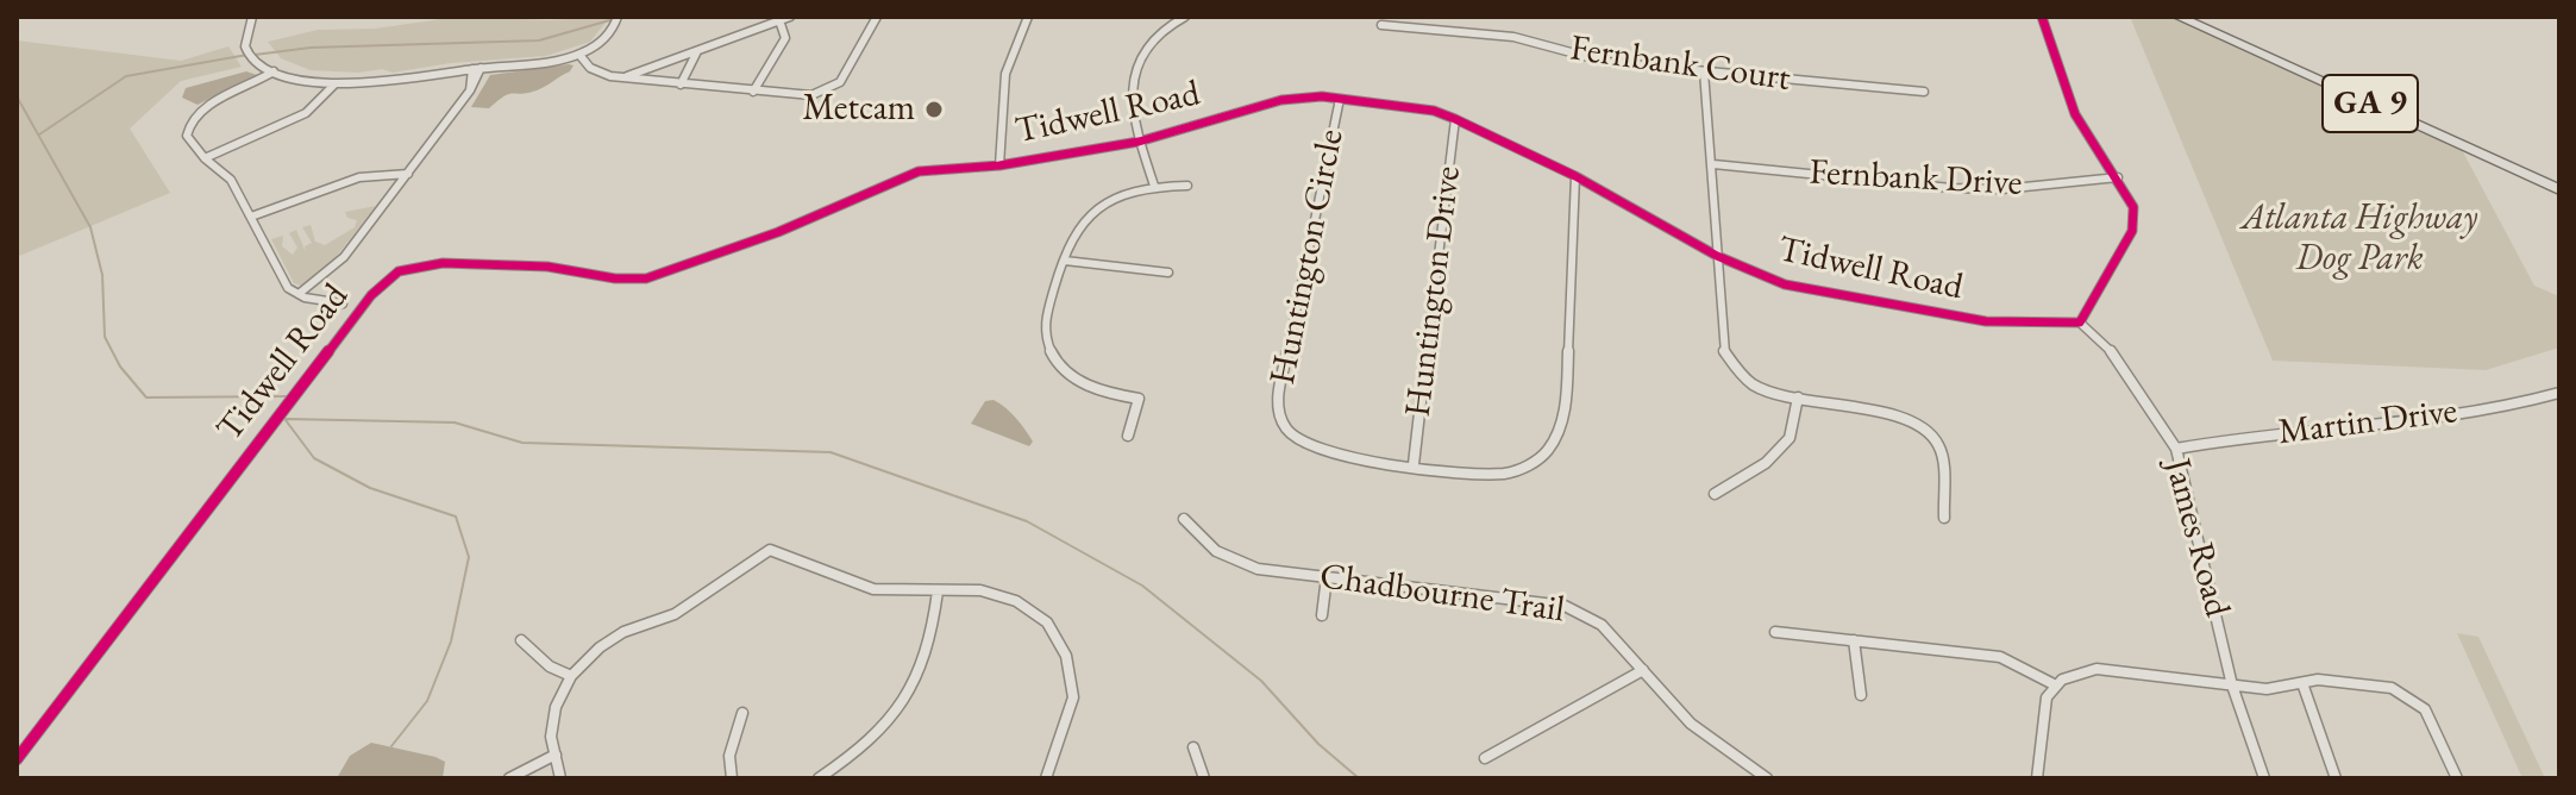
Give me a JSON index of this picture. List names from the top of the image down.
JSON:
{
  "streets": {
    "main road": ["GA 9"],
    "street": [
      "Fernbank Court",
      "Tidwell Road",
      "Fernbank Drive",
      "Huntington Circle",
      "Huntington Drive",
      "Martin Drive",
      "James Road",
      "Chadbourne Trail"
    ]
  },
  "crossings": [
    ["Tidwell Road", "Huntington Circle"],
    ["Tidwell Road", "Huntington Drive"],
    ["Tidwell Road", "James Road"],
    ["Huntington Circle", "Huntington Drive"],
    ["Martin Drive", "James Road"]
  ],
  "parks": ["Atlanta Highway Dog Park"],
  "places": ["Metcam"]
}
